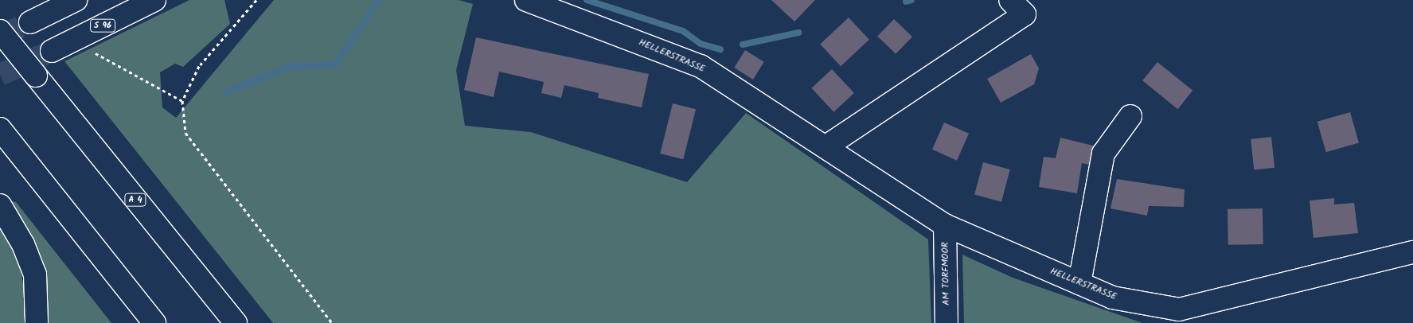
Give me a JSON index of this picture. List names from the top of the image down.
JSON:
{
  "streets": {
    "main road": [
      "S 96",
      "HELLERSTRASSE",
      "A 4",
      "AM TORFMOOR"
    ]
  },
  "crossings": [
    ["HELLERSTRASSE", "AM TORFMOOR"]
  ]
}
